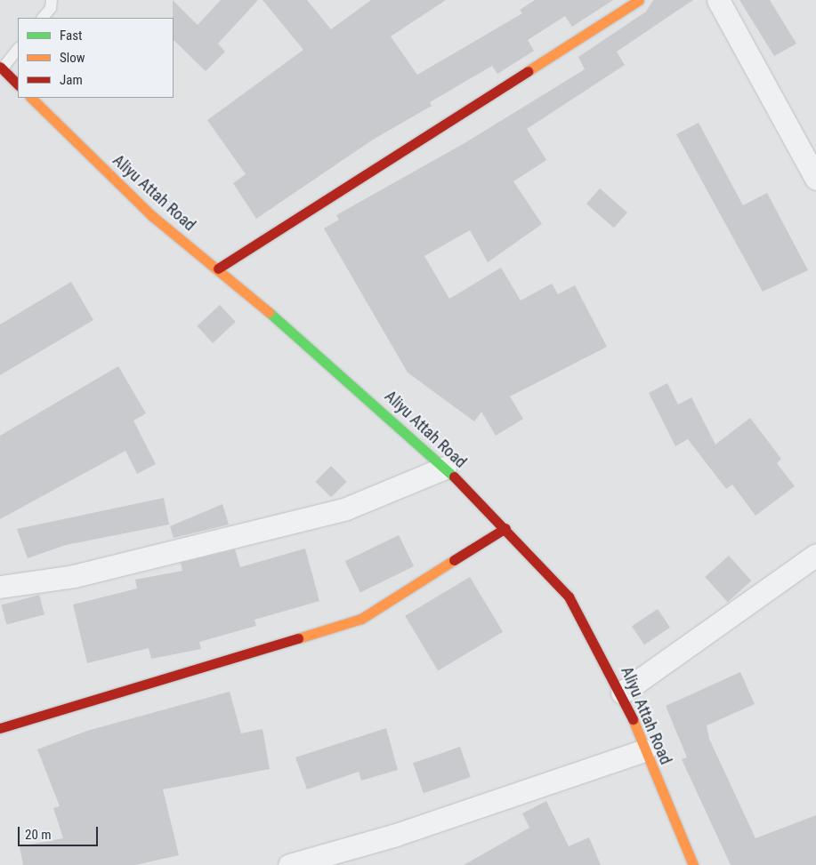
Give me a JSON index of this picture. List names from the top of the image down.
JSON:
{
  "streets": {
    "street": ["Aliyu Attah Road"]
  },
  "legend": ["Fast", "Slow", "Jam"],
  "scale_bar": "20 m"
}
